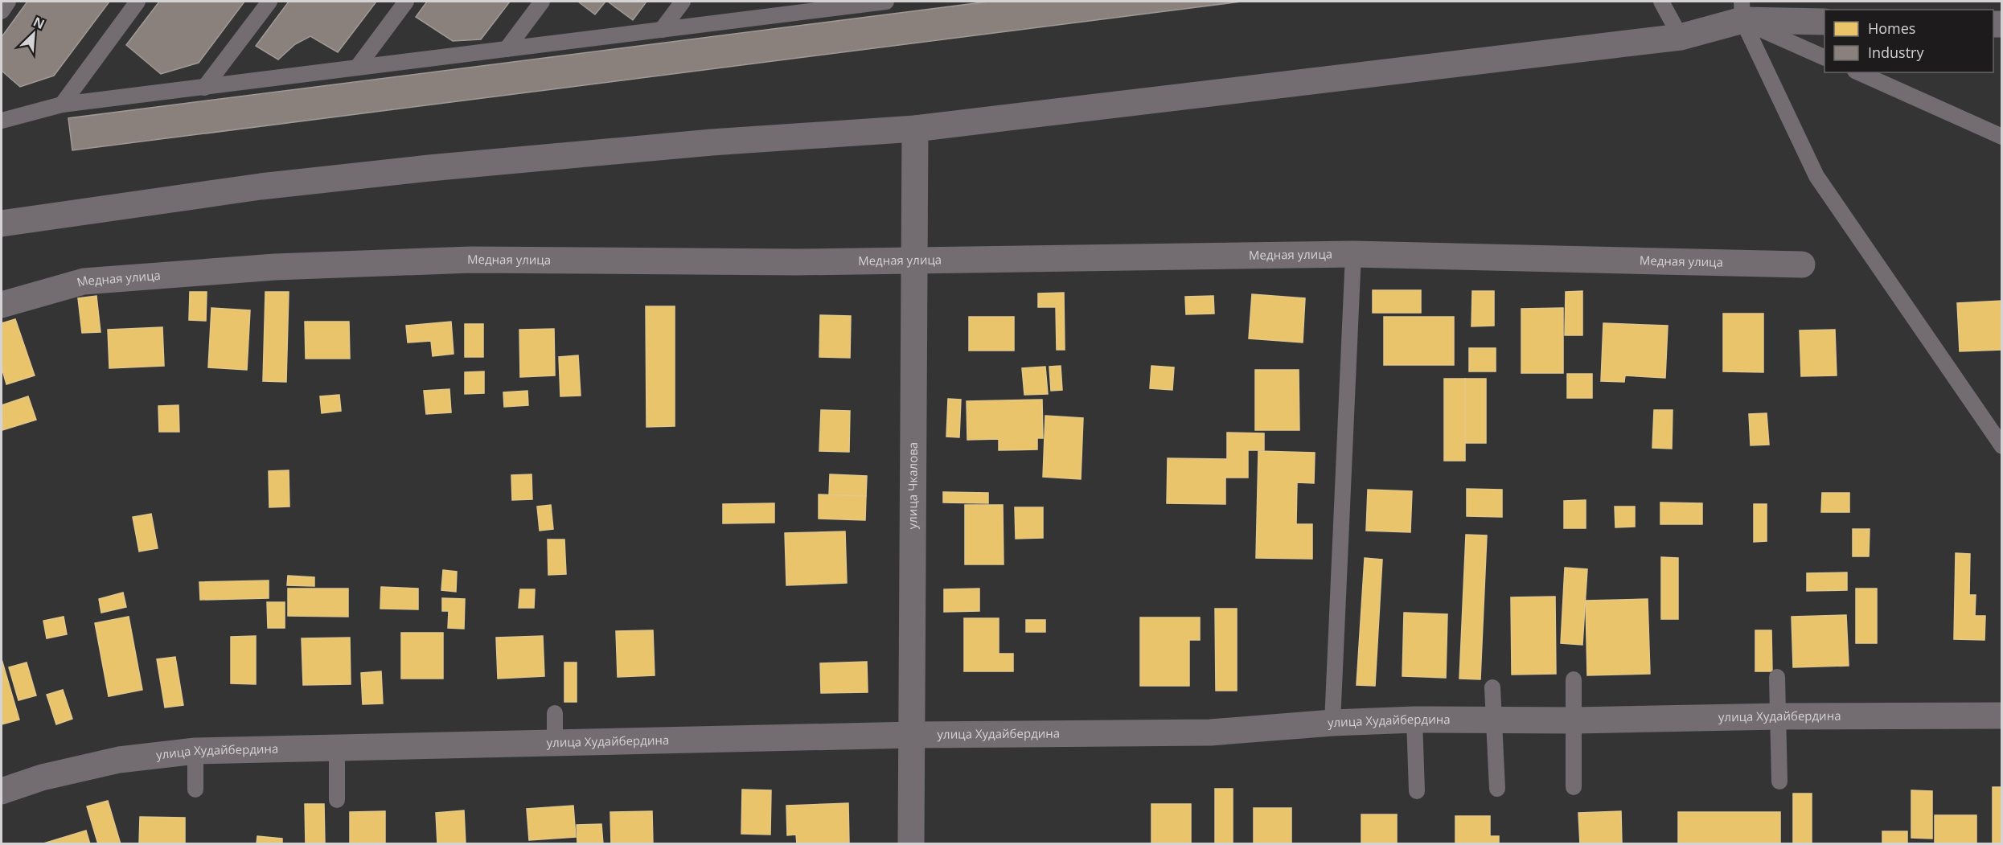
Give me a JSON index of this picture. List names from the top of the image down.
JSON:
{
  "streets": {
    "street": ["Медная улица", "улица Чкалова", "улица Худайбердина"]
  },
  "crossings": [
    ["Медная улица", "улица Чкалова"],
    ["улица Чкалова", "улица Худайбердина"]
  ],
  "legend": ["Homes", "Industry"],
  "north": "top right"
}
